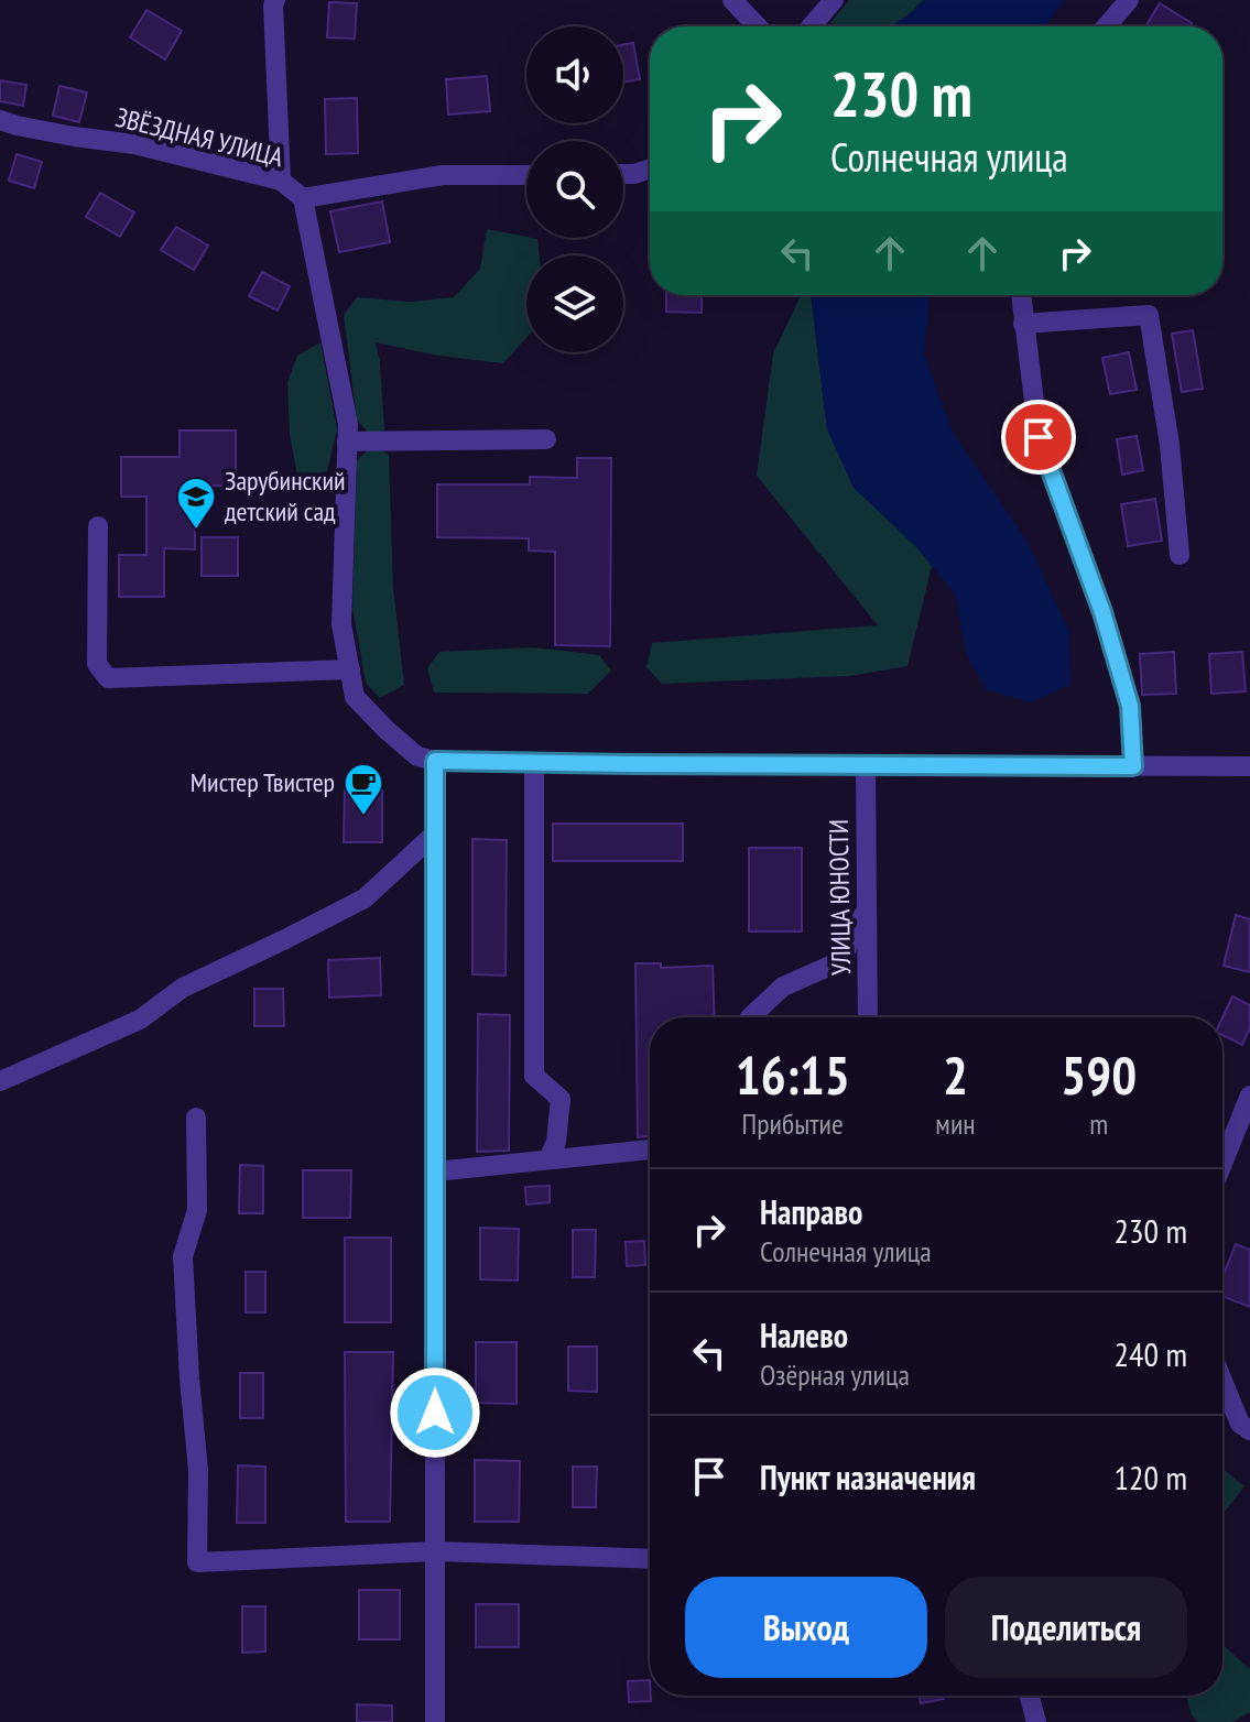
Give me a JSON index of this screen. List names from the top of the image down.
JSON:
{
  "streets": {
    "street": ["ЗВЁЗДНАЯ УЛИЦА", "УЛИЦА ЮНОСТИ"]
  },
  "places": {
    "school or university": ["Зарубинский детский сад"],
    "cafe": ["Мистер Твистер"]
  },
  "page": {
    "turn": ["230 m", "Солнечная улица"],
    "eta": [
      "16:15",
      "Прибытие",
      "2",
      "мин",
      "590",
      "m"
    ],
    "list": [
      {
        "name": "Направо",
        "note": "Солнечная улица",
        "value": "230 m"
      },
      {
        "name": "Налево",
        "note": "Озёрная улица",
        "value": "240 m"
      },
      {
        "name": "Пункт назначения",
        "value": "120 m"
      }
    ],
    "buttons": ["Выход", "Поделиться"]
  }
}
